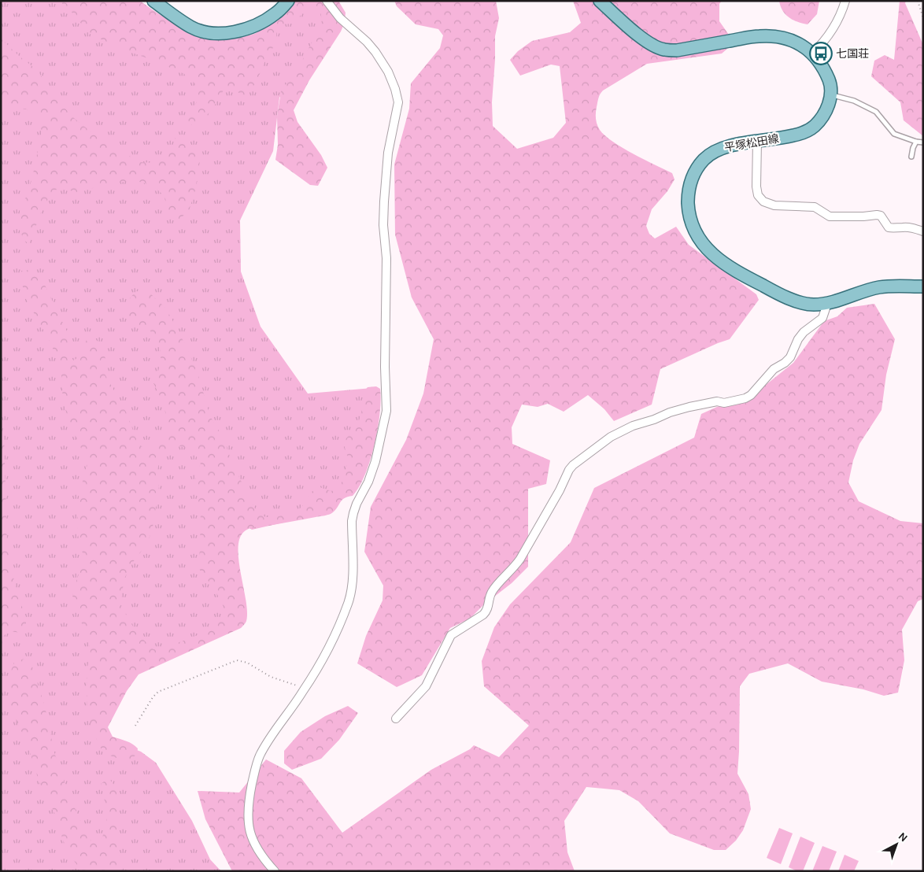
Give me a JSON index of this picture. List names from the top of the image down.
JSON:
{
  "streets": {
    "main road": ["平塚松田線"]
  },
  "places": {
    "bus stop": ["七国荘"]
  },
  "north": "top right"
}
